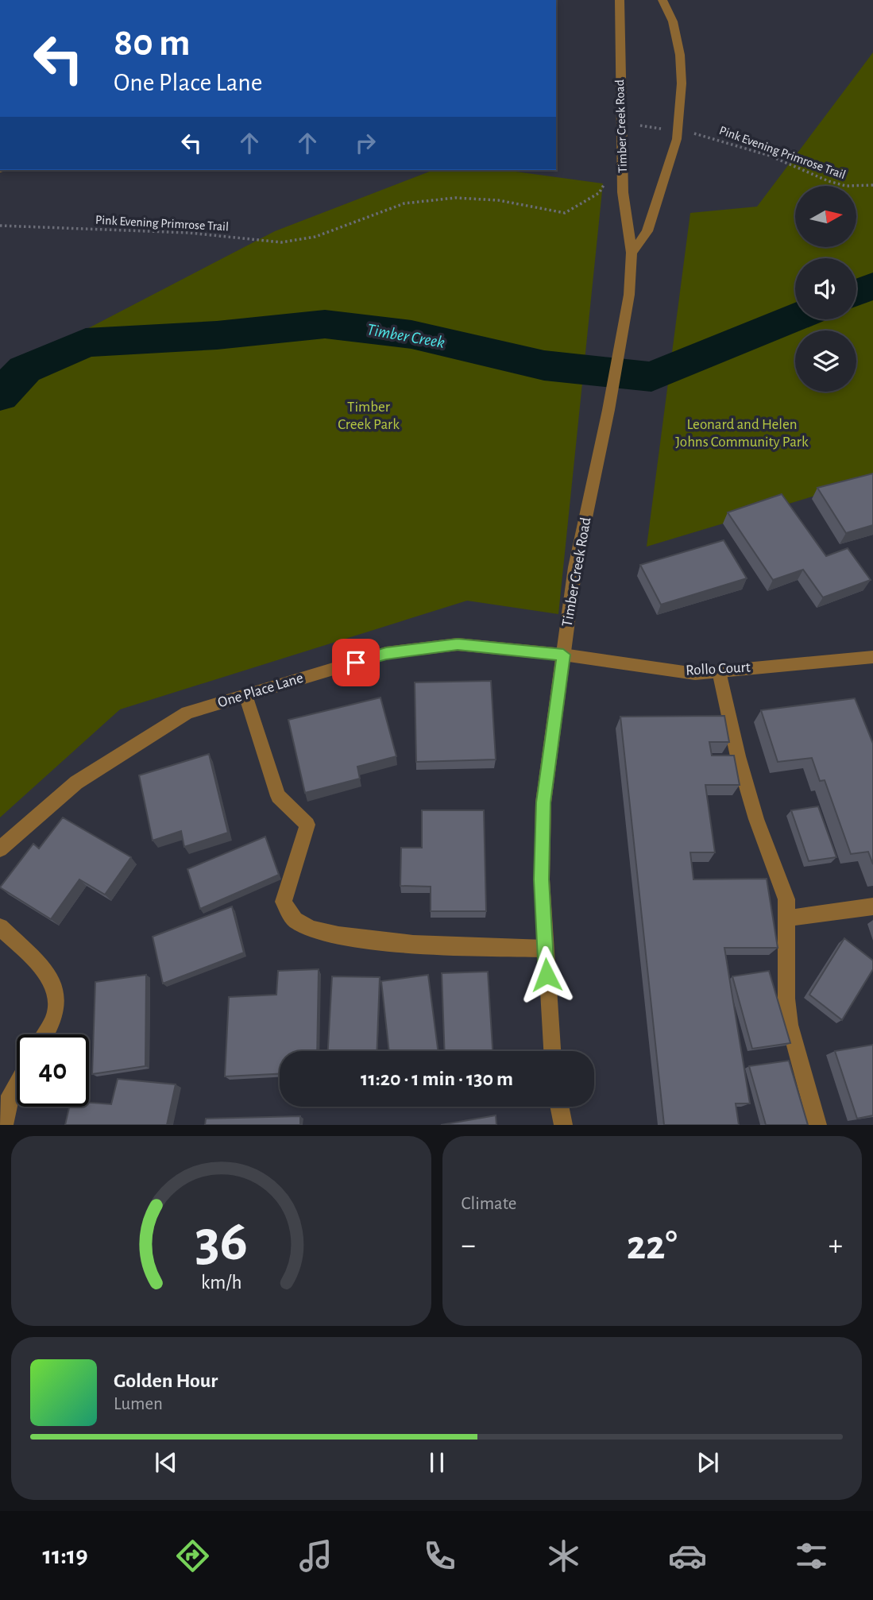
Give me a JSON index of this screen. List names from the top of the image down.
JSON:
{
  "streets": {
    "street": ["Timber Creek Road", "Rollo Court", "One Place Lane"],
    "path": ["Pink Evening Primrose Trail"]
  },
  "crossings": [
    ["Timber Creek Road", "Rollo Court"],
    ["Timber Creek Road", "One Place Lane"],
    ["Rollo Court", "One Place Lane"]
  ],
  "water": ["Timber Creek"],
  "parks": ["Timber Creek Park", "Leonard and Helen Johns Community Park"],
  "north": "right",
  "page": {
    "turn": ["80 m", "One Place Lane"],
    "limit": "40",
    "trip": "11:20 · 1 min · 130 m",
    "tile": "Climate",
    "heat": ["−", "22°", "+"],
    "song": ["Golden Hour", "Lumen"],
    "tabs": "11:19",
    "gauge": ["36", "km/h"]
  }
}
